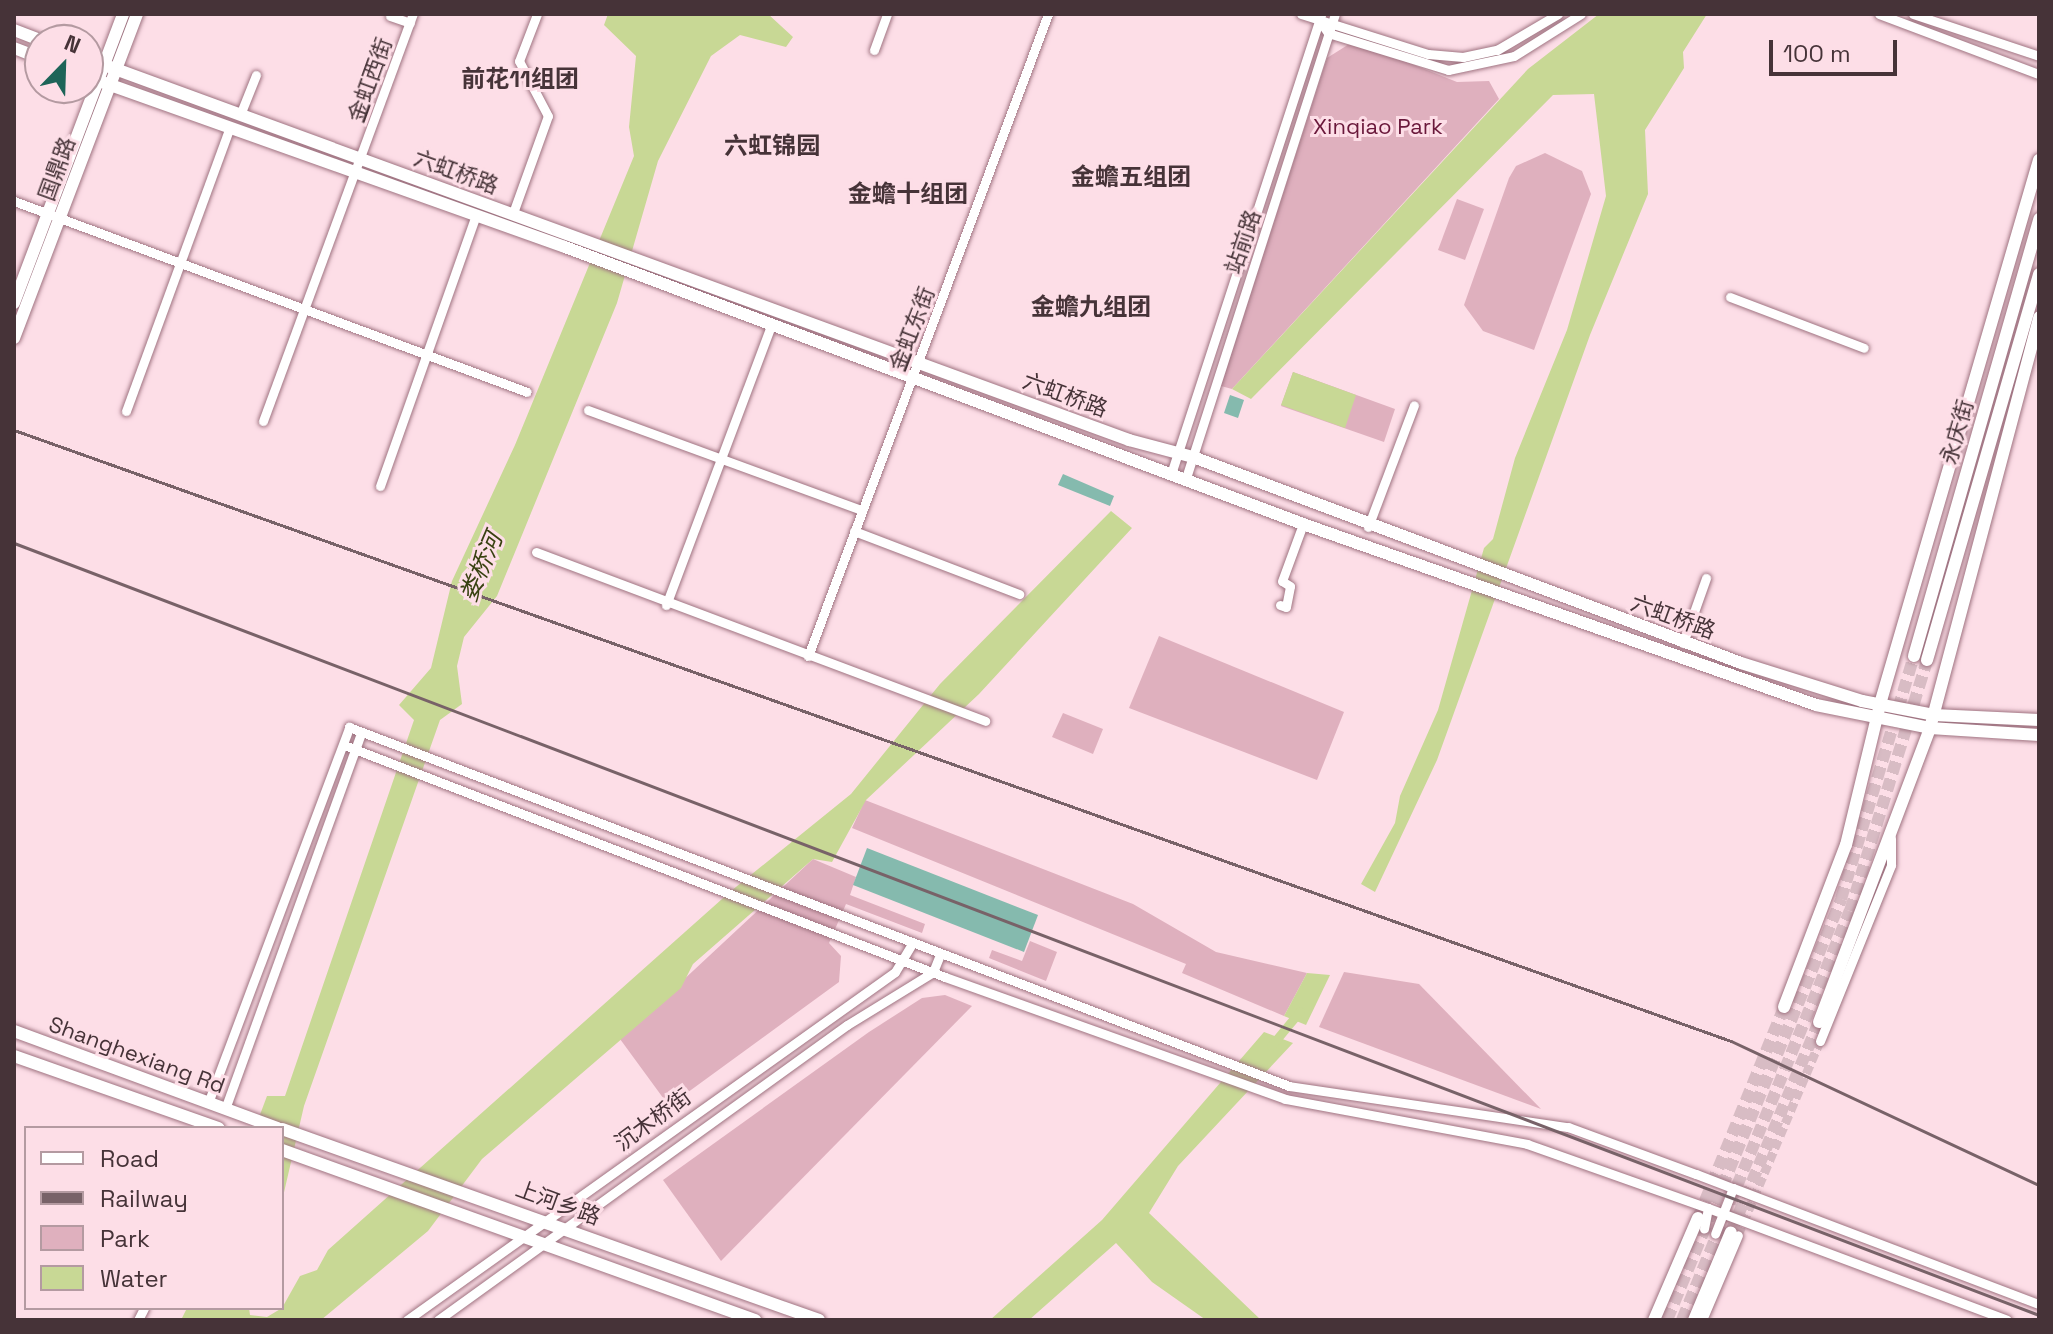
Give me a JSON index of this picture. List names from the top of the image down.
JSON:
{
  "streets": {
    "main road": [
      "国鼎路",
      "六虹桥路",
      "永庆街",
      "Shanghexiang Rd",
      "上河乡路"
    ],
    "street": [
      "金虹西街",
      "站前路",
      "金虹东街",
      "沉木桥街"
    ]
  },
  "crossings": [
    ["金虹西街", "六虹桥路"],
    ["国鼎路", "六虹桥路"],
    ["六虹桥路", "站前路"],
    ["六虹桥路", "金虹东街"],
    ["Shanghexiang Rd", "上河乡路"],
    ["沉木桥街", "上河乡路"]
  ],
  "districts": [
    "前花11组团",
    "六虹锦园",
    "金蟾五组团",
    "金蟾十组团",
    "金蟾九组团"
  ],
  "water": ["娄桥河"],
  "parks": ["Xinqiao Park"],
  "legend": [
    "Road",
    "Railway",
    "Park",
    "Water"
  ],
  "scale_bar": "100 m",
  "north": "top right"
}
